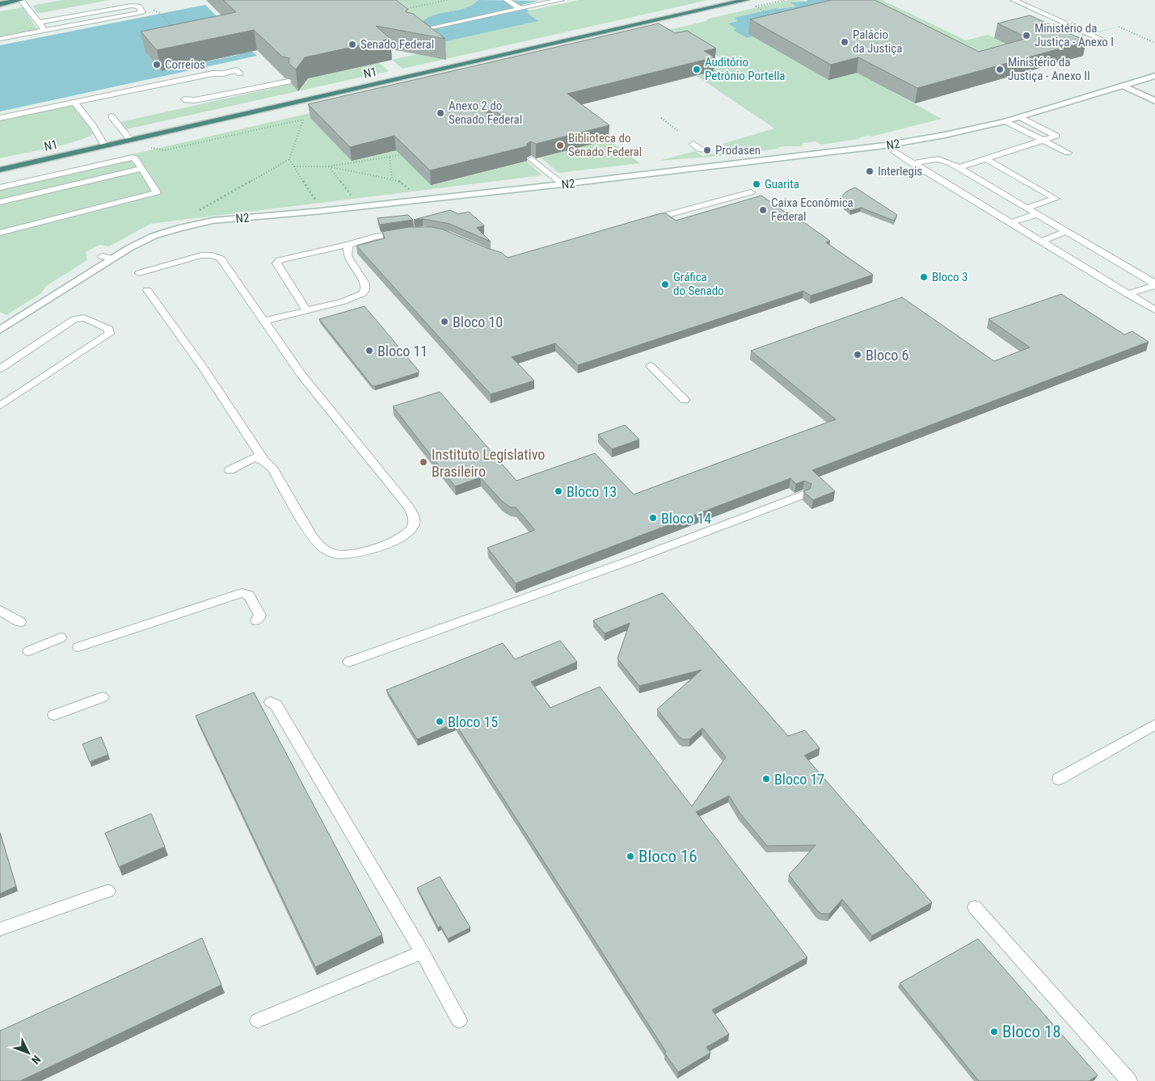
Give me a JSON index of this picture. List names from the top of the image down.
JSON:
{
  "streets": {
    "highway": ["N1"],
    "main road": ["N2"]
  },
  "places": [
    "Ministério da Justiça - Anexo I",
    "Palácio da Justiça",
    "Senado Federal",
    "Correios",
    "Auditório Petrônio Portella",
    "Ministério da Justiça - Anexo II",
    "Anexo 2 do Senado Federal",
    "Biblioteca do Senado Federal",
    "Prodasen",
    "Interlegis",
    "Guarita",
    "Caixa Econômica Federal",
    "Bloco 3",
    "Gráfica do Senado",
    "Bloco 10",
    "Bloco 11",
    "Bloco 6",
    "Instituto Legislativo Brasileiro",
    "Bloco 13",
    "Bloco 14",
    "Bloco 15",
    "Bloco 17",
    "Bloco 16",
    "Bloco 18"
  ],
  "north": "bottom right"
}
